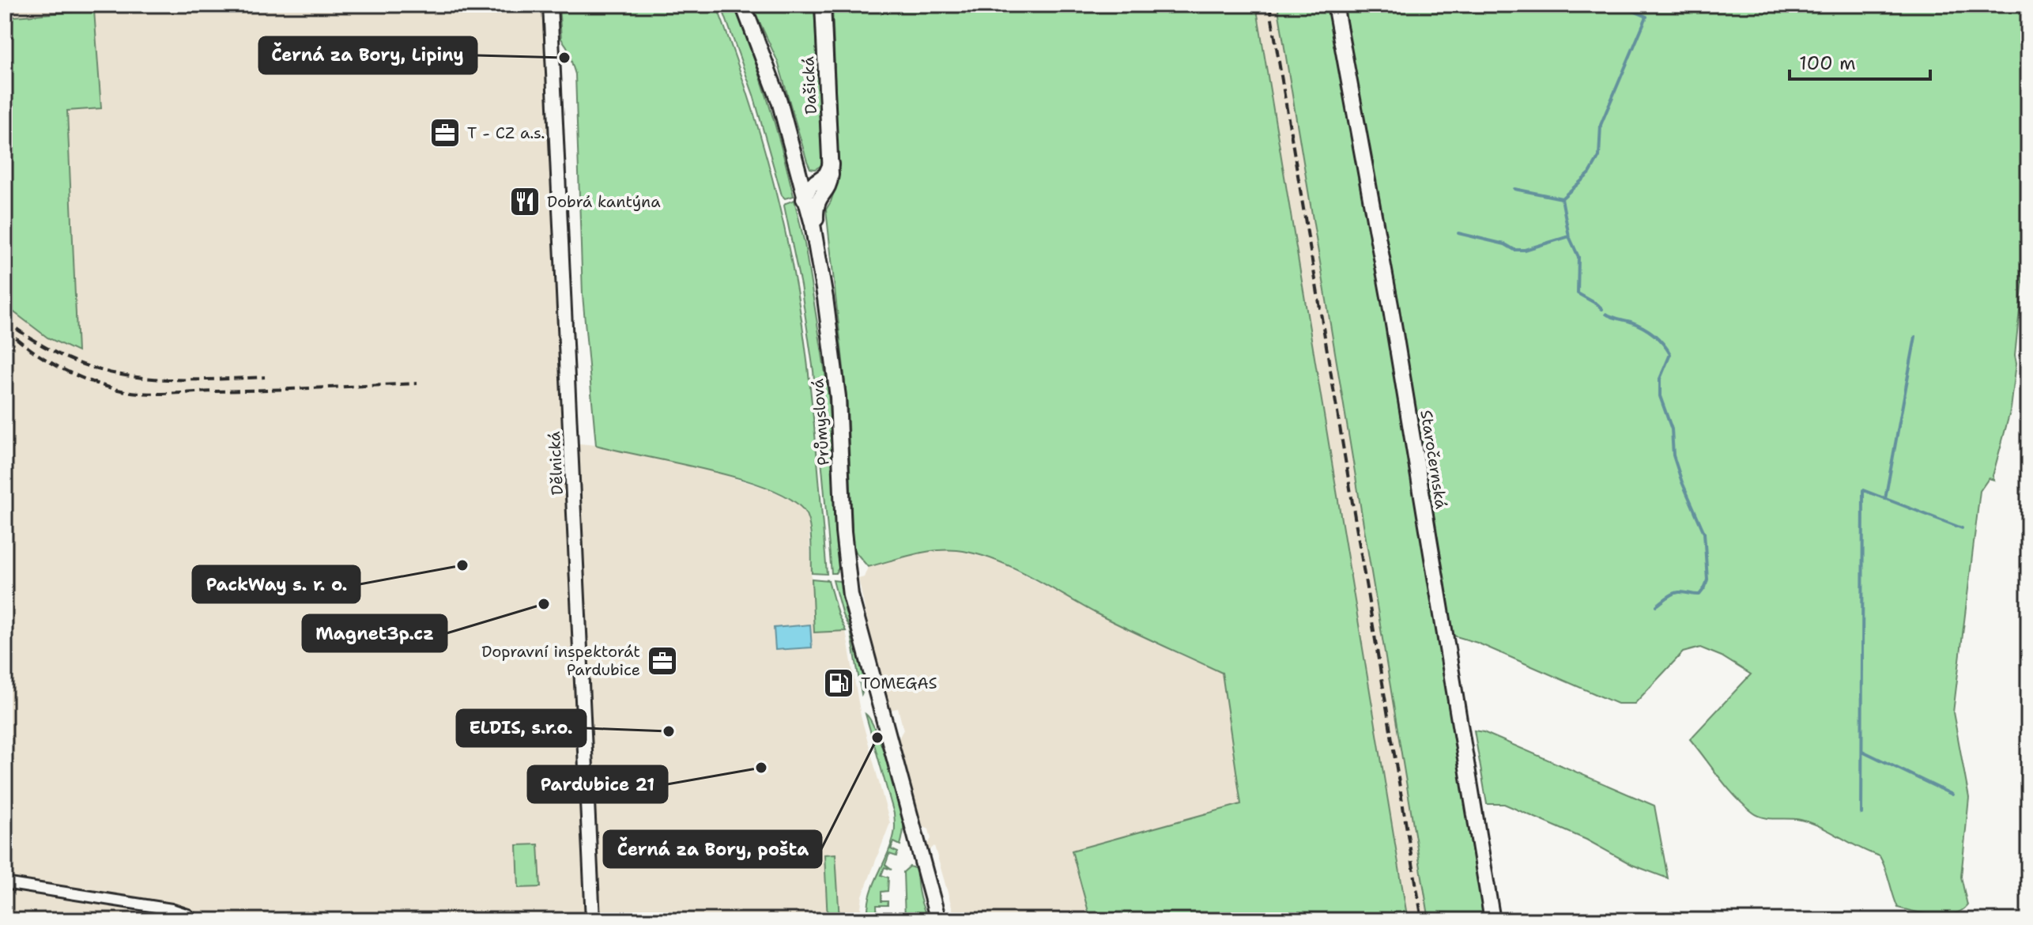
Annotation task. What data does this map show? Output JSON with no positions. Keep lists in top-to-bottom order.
{
  "streets": {
    "main road": ["Dašická", "Průmyslová", "Staročernská"],
    "street": ["Dělnická"]
  },
  "crossings": [
    ["Dašická", "Průmyslová"]
  ],
  "places": {
    "other": [
      "Černá za Bory, Lipiny",
      "PackWay s. r. o.",
      "Magnet3p.cz",
      "ELDIS, s.r.o.",
      "Černá za Bory, pošta",
      "Pardubice 21"
    ],
    "office": ["T - CZ a.s.", "Dopravní inspektorát Pardubice"],
    "restaurant": ["Dobrá kantýna"],
    "fuel station": ["TOMEGAS"]
  },
  "scale_bar": "100 m"
}
